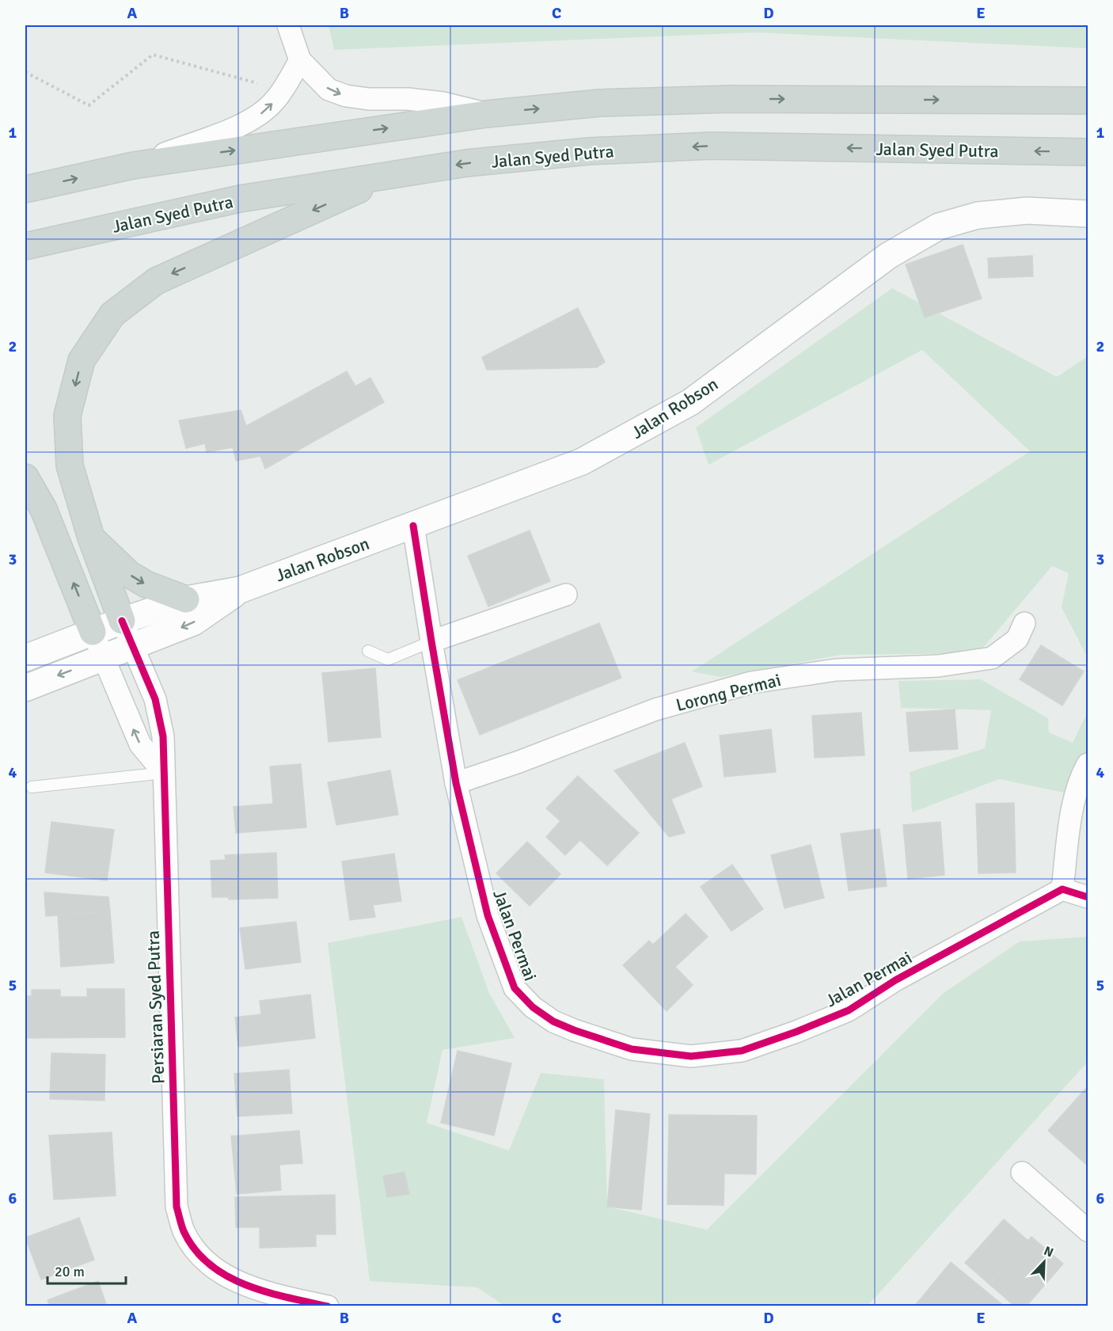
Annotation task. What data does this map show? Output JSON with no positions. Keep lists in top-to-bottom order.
{
  "streets": {
    "main road": ["Jalan Syed Putra", "Jalan Robson"],
    "street": ["Lorong Permai", "Jalan Permai", "Persiaran Syed Putra"]
  },
  "crossings": [
    ["Jalan Robson", "Jalan Permai"],
    ["Jalan Robson", "Persiaran Syed Putra"],
    ["Lorong Permai", "Jalan Permai"]
  ],
  "scale_bar": "20 m",
  "north": "top right",
  "grid": {
    "columns": [
      "A",
      "B",
      "C",
      "D",
      "E"
    ],
    "rows": [
      "1",
      "2",
      "3",
      "4",
      "5",
      "6"
    ]
  }
}
